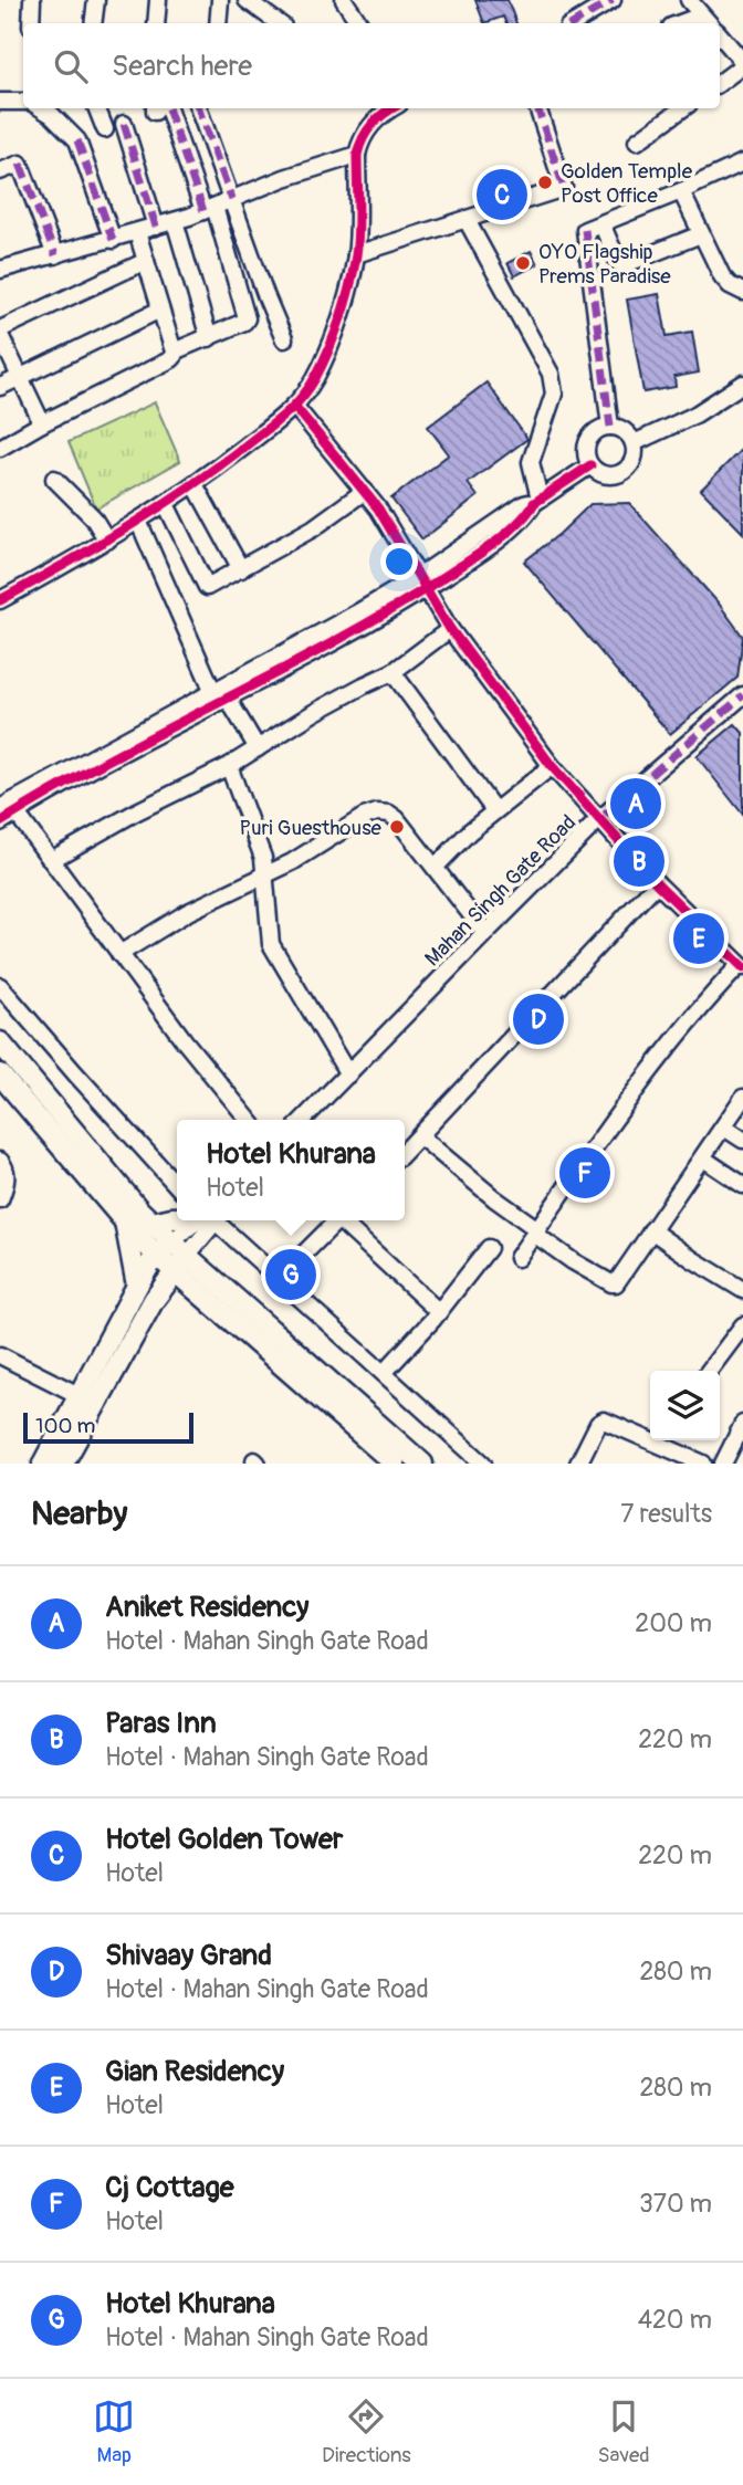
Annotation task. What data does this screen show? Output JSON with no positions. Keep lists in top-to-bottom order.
{
  "streets": {
    "street": ["Mahan Singh Gate Road"]
  },
  "places": ["Golden Temple Post Office", "OYO Flagship Prems Paradise", "Puri Guesthouse"],
  "scale_bar": "100 m",
  "page": {
    "search": "Search here",
    "pins": [
      "C",
      "A",
      "B",
      "E",
      "D",
      "F",
      "G"
    ],
    "popup": ["Hotel Khurana", "Hotel"],
    "scale": "100 m",
    "heading": ["Nearby", "7 results"],
    "list": [
      {
        "mark": "A",
        "name": "Aniket Residency",
        "note": "Hotel · Mahan Singh Gate Road",
        "value": "200 m"
      },
      {
        "mark": "B",
        "name": "Paras Inn",
        "note": "Hotel · Mahan Singh Gate Road",
        "value": "220 m"
      },
      {
        "mark": "C",
        "name": "Hotel Golden Tower",
        "note": "Hotel",
        "value": "220 m"
      },
      {
        "mark": "D",
        "name": "Shivaay Grand",
        "note": "Hotel · Mahan Singh Gate Road",
        "value": "280 m"
      },
      {
        "mark": "E",
        "name": "Gian Residency",
        "note": "Hotel",
        "value": "280 m"
      },
      {
        "mark": "F",
        "name": "Cj Cottage",
        "note": "Hotel",
        "value": "370 m"
      },
      {
        "mark": "G",
        "name": "Hotel Khurana",
        "note": "Hotel · Mahan Singh Gate Road",
        "value": "420 m"
      }
    ],
    "nav": ["Map", "Directions", "Saved"]
  }
}
